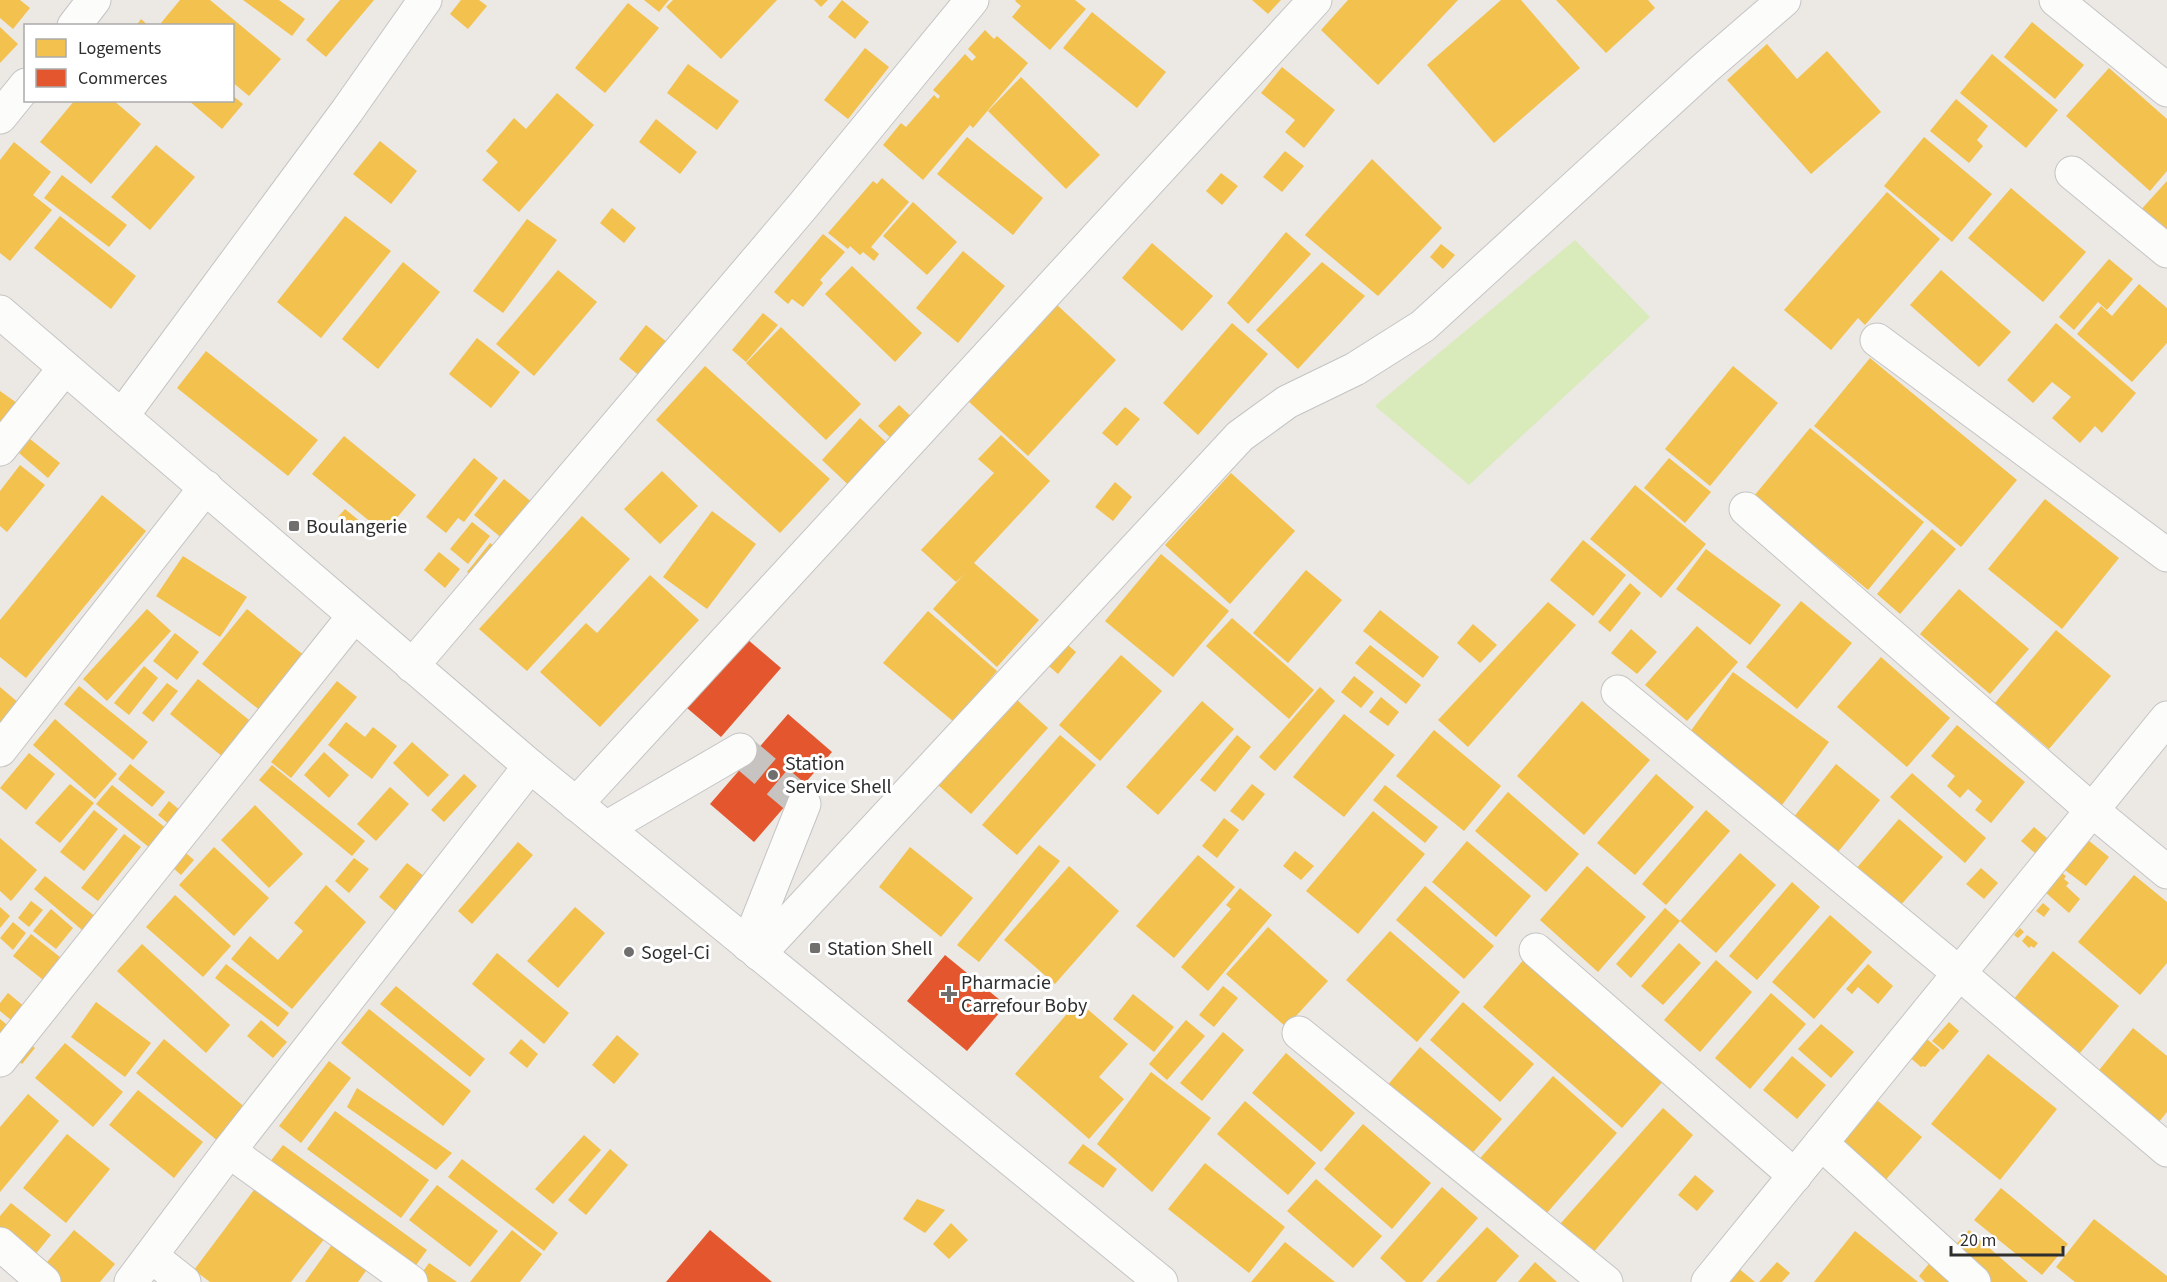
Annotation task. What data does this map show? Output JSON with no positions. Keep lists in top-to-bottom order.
{
  "places": {
    "transit": ["Boulangerie", "Station Shell"],
    "other": ["Station Service Shell", "Sogel-Ci"],
    "health": ["Pharmacie Carrefour Boby"]
  },
  "legend": ["Logements", "Commerces"],
  "scale_bar": "20 m"
}
